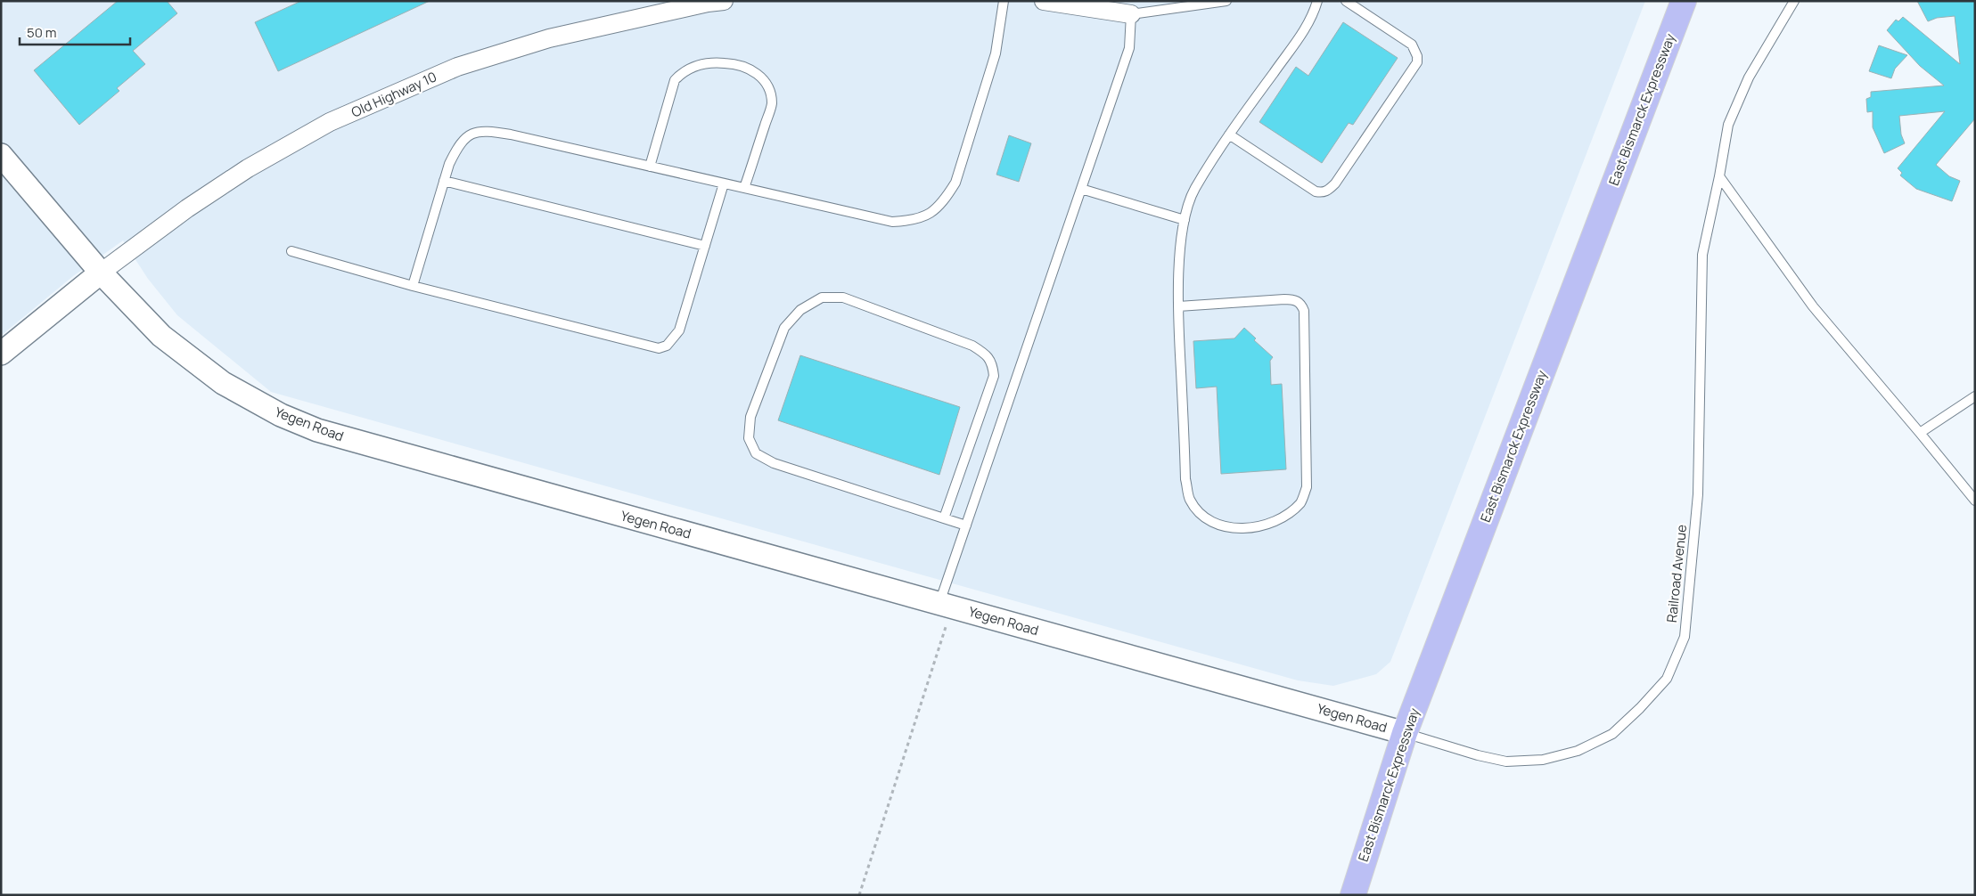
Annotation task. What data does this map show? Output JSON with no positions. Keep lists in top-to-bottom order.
{
  "streets": {
    "main road": ["East Bismarck Expressway"],
    "street": ["Old Highway 10", "Yegen Road"],
    "lane": ["Railroad Avenue"]
  },
  "crossings": [
    ["Old Highway 10", "Yegen Road"],
    ["East Bismarck Expressway", "Yegen Road"],
    ["East Bismarck Expressway", "Railroad Avenue"],
    ["Yegen Road", "Railroad Avenue"]
  ],
  "scale_bar": "50 m"
}
